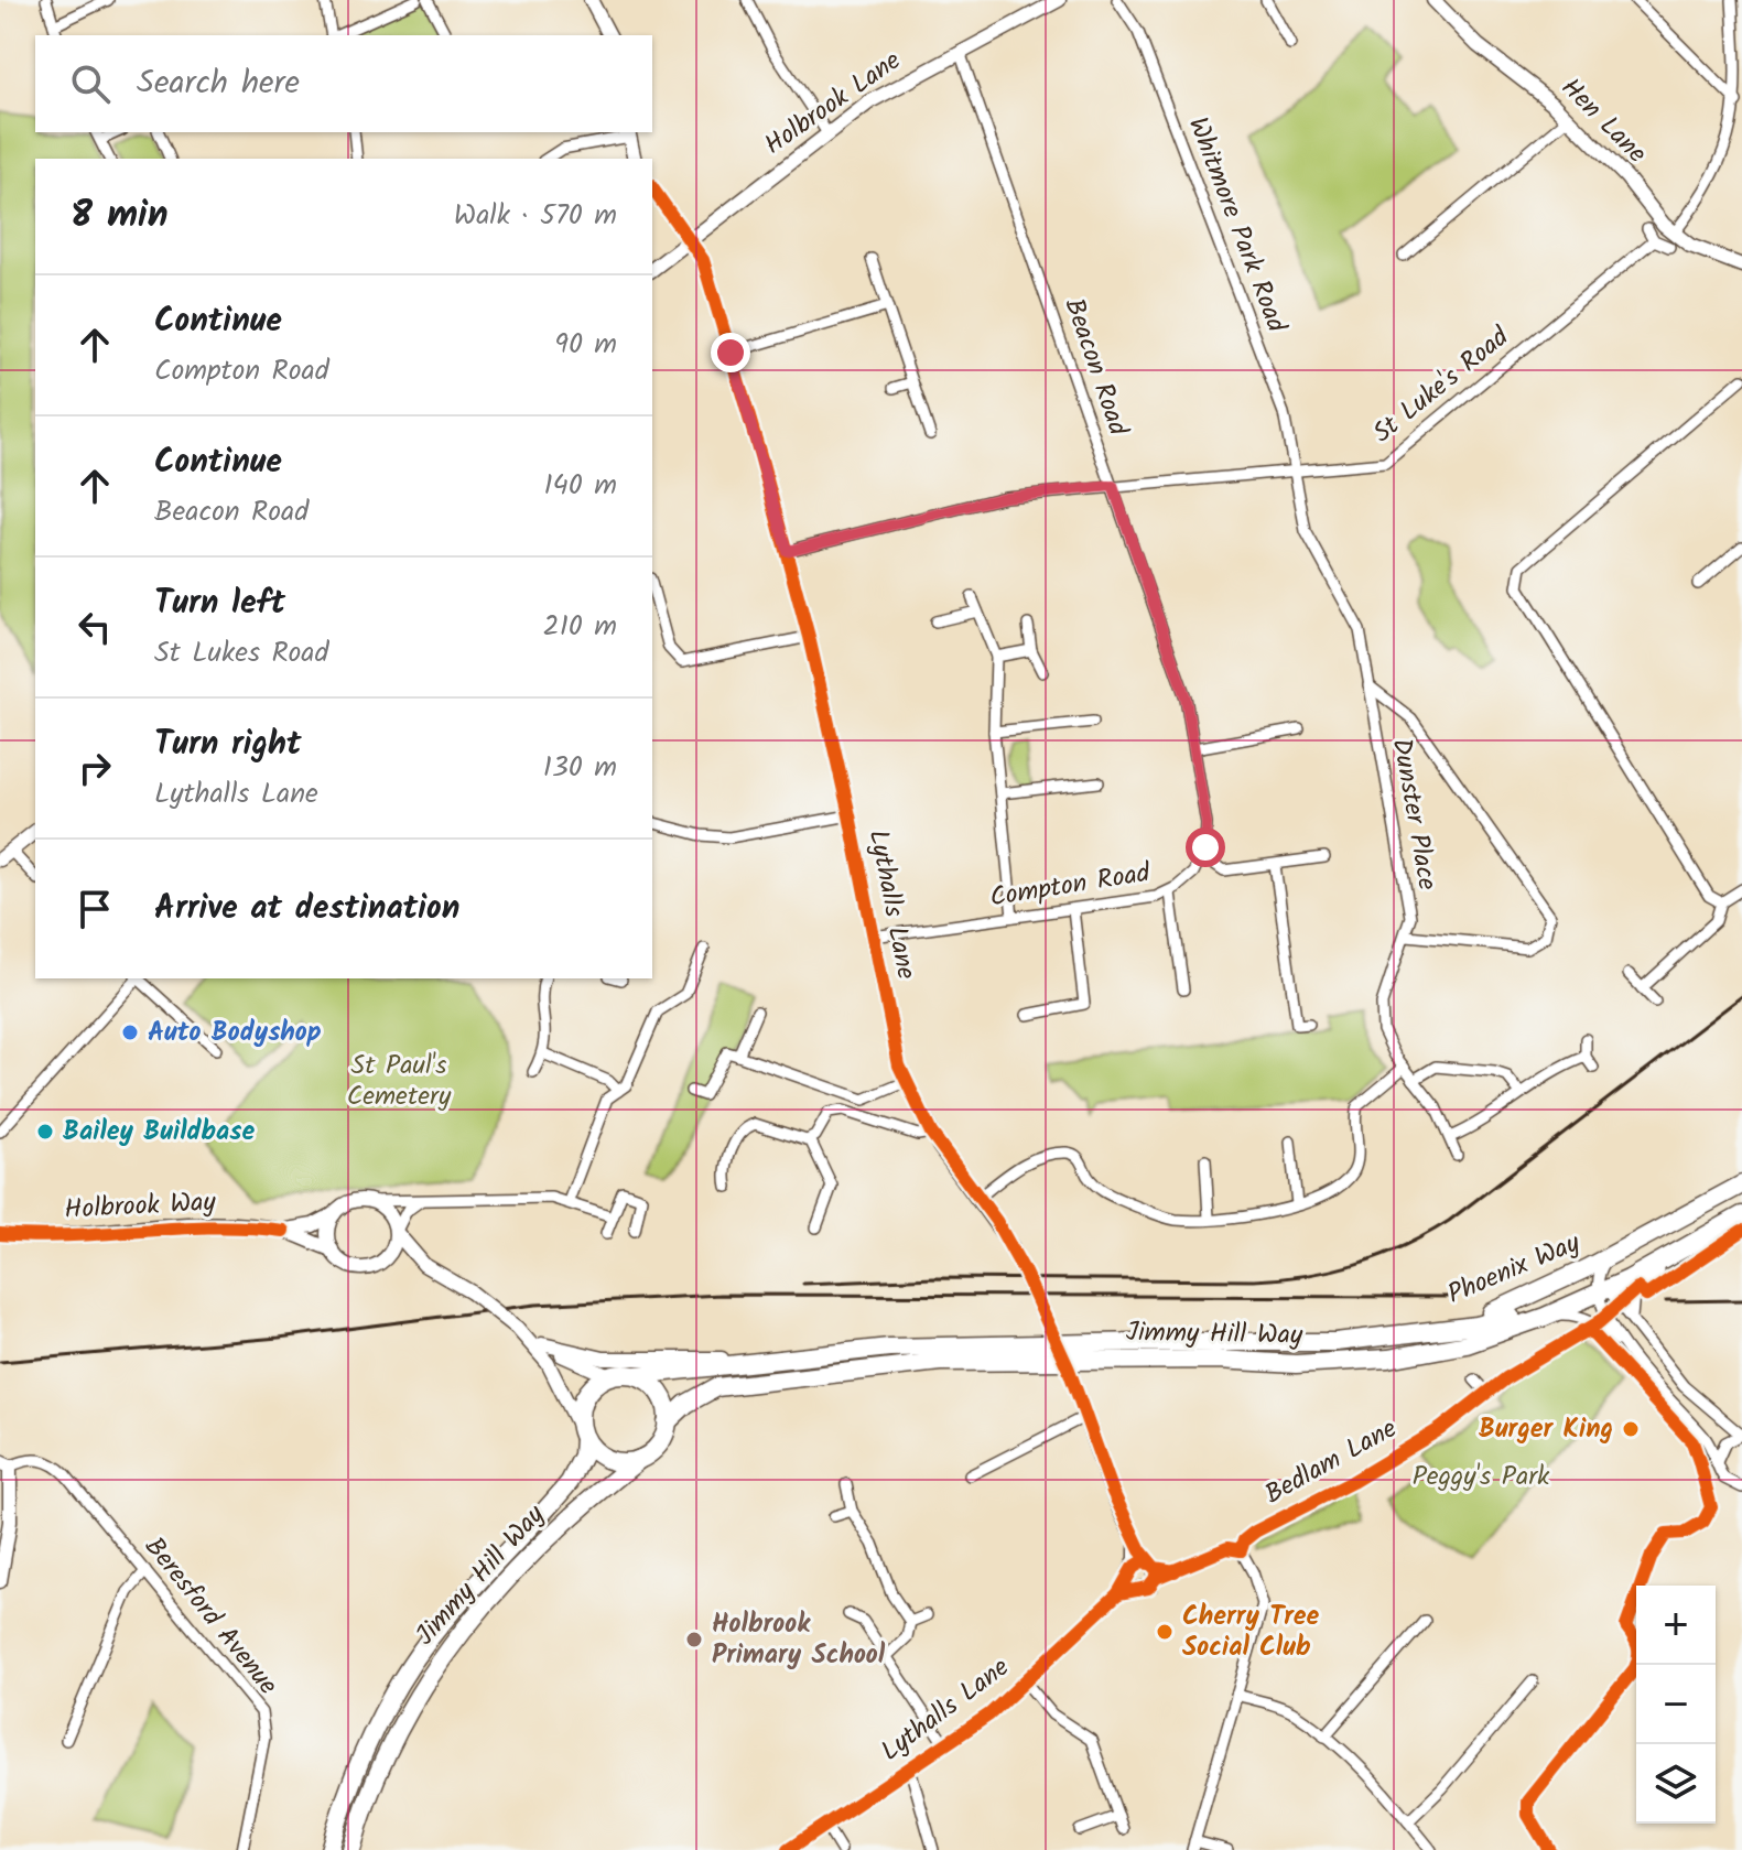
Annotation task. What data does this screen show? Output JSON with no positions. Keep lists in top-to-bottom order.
{
  "streets": {
    "highway": ["Phoenix Way", "Jimmy Hill Way"],
    "street": [
      "Holbrook Lane",
      "Hen Lane",
      "Whitmore Park Road",
      "Beacon Road",
      "St Luke's Road",
      "Dunster Place",
      "Compton Road",
      "Lythalls Lane",
      "Holbrook Way",
      "Bedlam Lane",
      "Beresford Avenue"
    ]
  },
  "crossings": [
    ["Holbrook Lane", "Beacon Road"],
    ["Holbrook Lane", "Lythalls Lane"],
    ["Whitmore Park Road", "St Luke's Road"],
    ["Whitmore Park Road", "Dunster Place"],
    ["Beacon Road", "St Luke's Road"],
    ["St Luke's Road", "Dunster Place"],
    ["St Luke's Road", "Lythalls Lane"],
    ["Compton Road", "Lythalls Lane"],
    ["Lythalls Lane", "Bedlam Lane"],
    ["Holbrook Way", "Jimmy Hill Way"],
    ["Phoenix Way", "Jimmy Hill Way"]
  ],
  "parks": ["St Paul's Cemetery", "Peggy's Park"],
  "places": [
    "Auto Bodyshop",
    "Bailey Buildbase",
    "Burger King",
    "Cherry Tree Social Club",
    "Holbrook Primary School"
  ],
  "page": {
    "search": "Search here",
    "heading": ["8 min", "Walk · 570 m"],
    "list": [
      ["Continue", "Compton Road", "90 m"],
      ["Continue", "Beacon Road", "140 m"],
      ["Turn left", "St Lukes Road", "210 m"],
      ["Turn right", "Lythalls Lane", "130 m"],
      "Arrive at destination"
    ],
    "map_buttons": ["+", "−"]
  }
}
